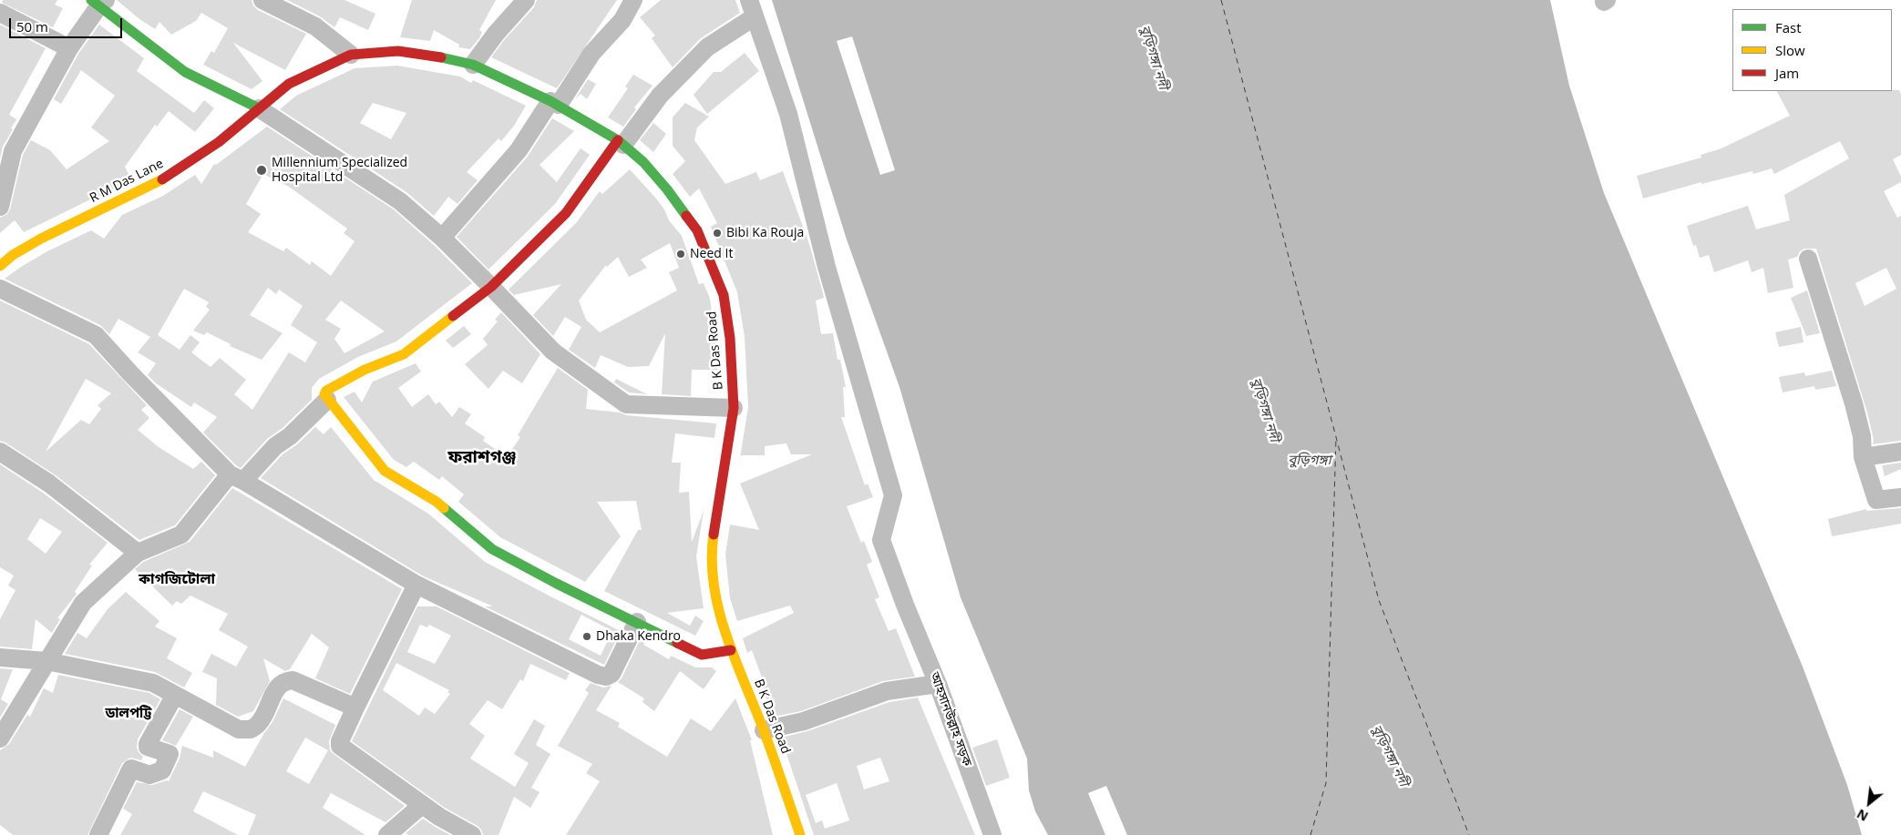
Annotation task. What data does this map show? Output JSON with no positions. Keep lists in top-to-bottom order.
{
  "streets": {
    "street": ["R M Das Lane", "B K Das Road", "আহসানউল্লাহ সড়ক"]
  },
  "crossings": [
    ["R M Das Lane", "B K Das Road"]
  ],
  "districts": ["ফরাশগঞ্জ", "কাগজিটোলা", "ডালপট্টি"],
  "water": ["বুড়িগঙ্গা নদী", "বুড়িগঙ্গা"],
  "places": [
    "Millennium Specialized Hospital Ltd",
    "Bibi Ka Rouja",
    "Need It",
    "Dhaka Kendro"
  ],
  "legend": ["Fast", "Slow", "Jam"],
  "scale_bar": "50 m",
  "north": "bottom left"
}
